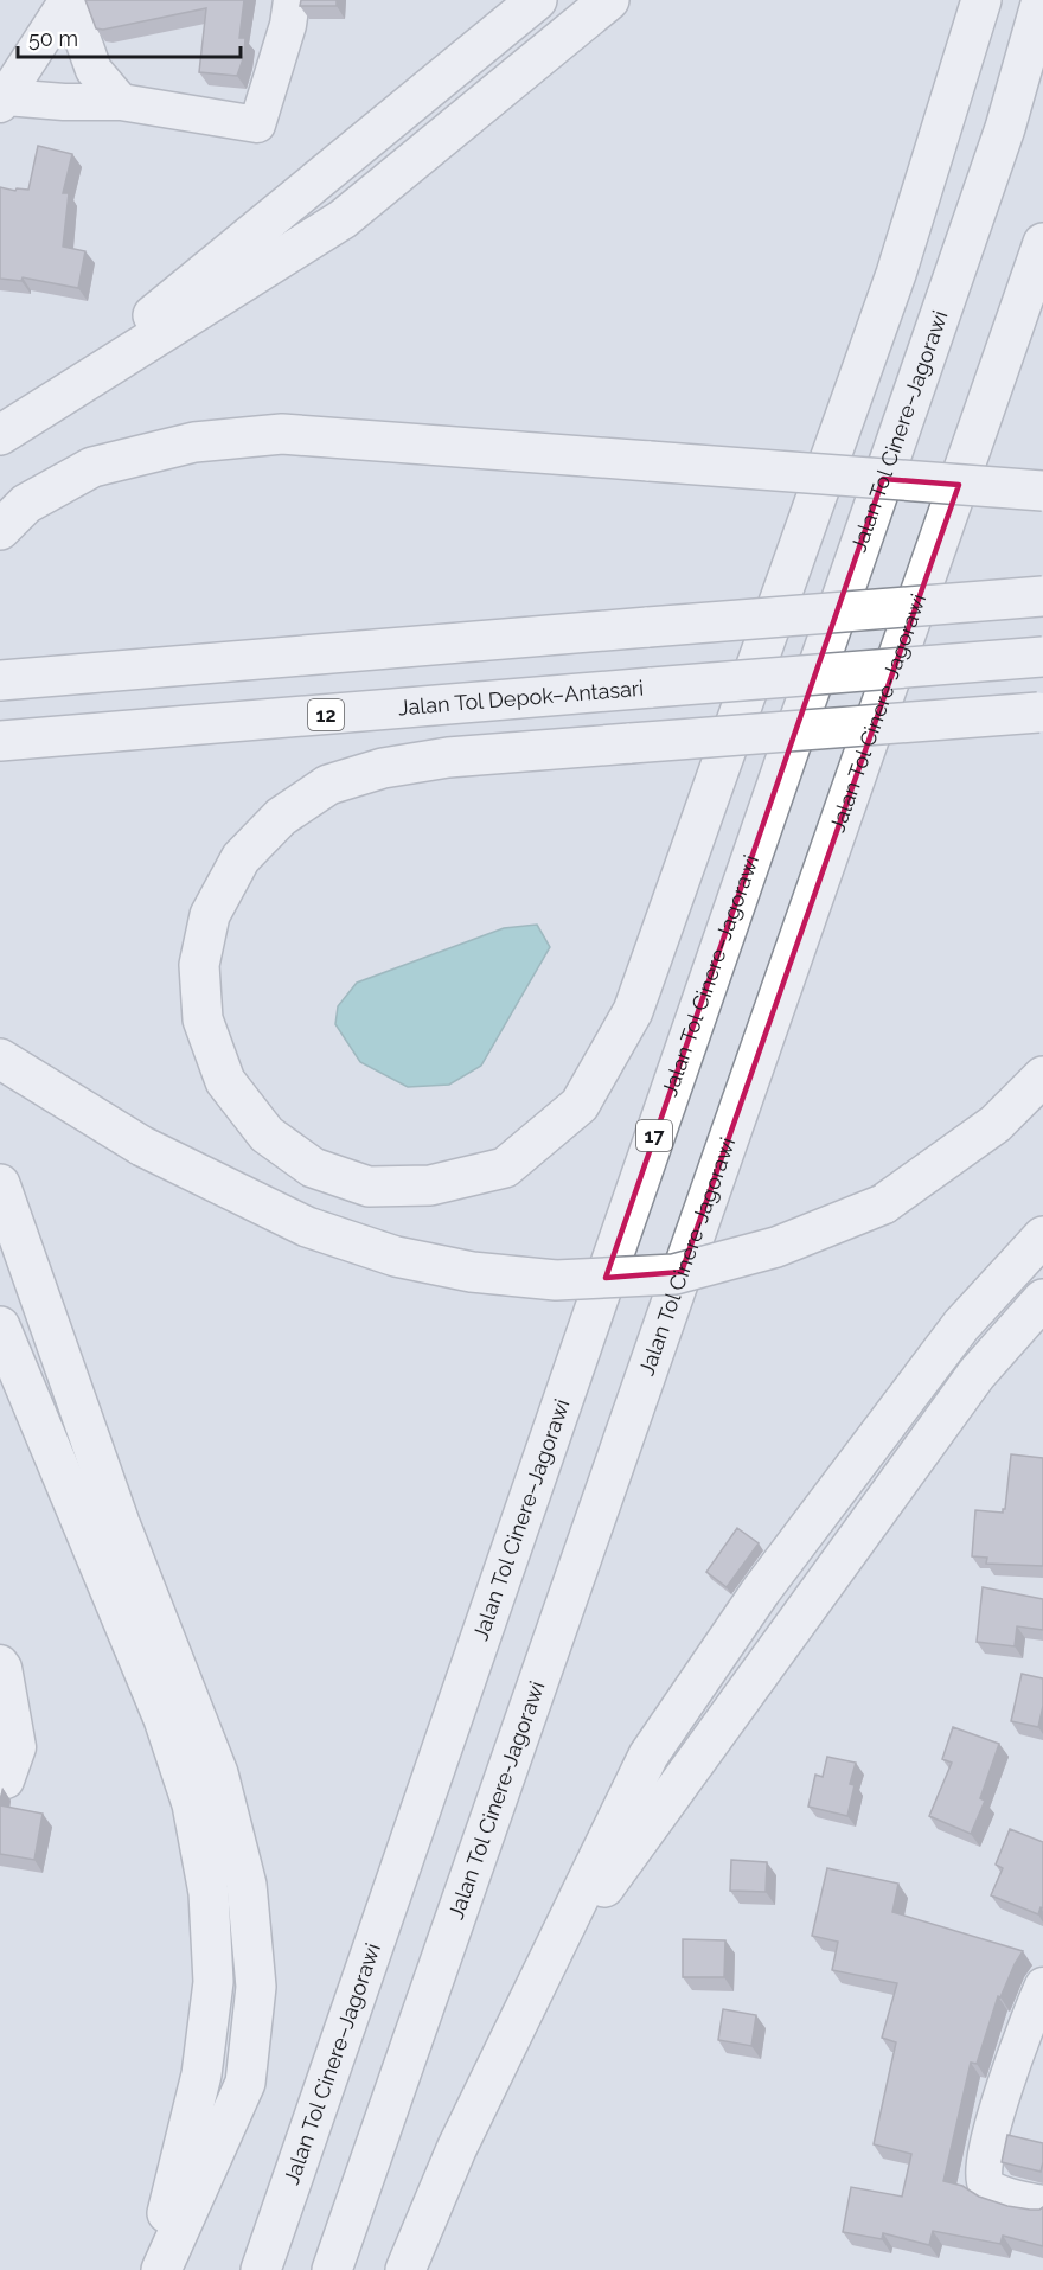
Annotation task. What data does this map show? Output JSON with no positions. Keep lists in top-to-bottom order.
{
  "streets": {
    "highway": [
      "Jalan Tol Cinere–Jagorawi",
      "Jalan Tol Depok–Antasari",
      "Jalan Tol Cinere-Jagorawi",
      "12",
      "17"
    ]
  },
  "scale_bar": "50 m"
}
